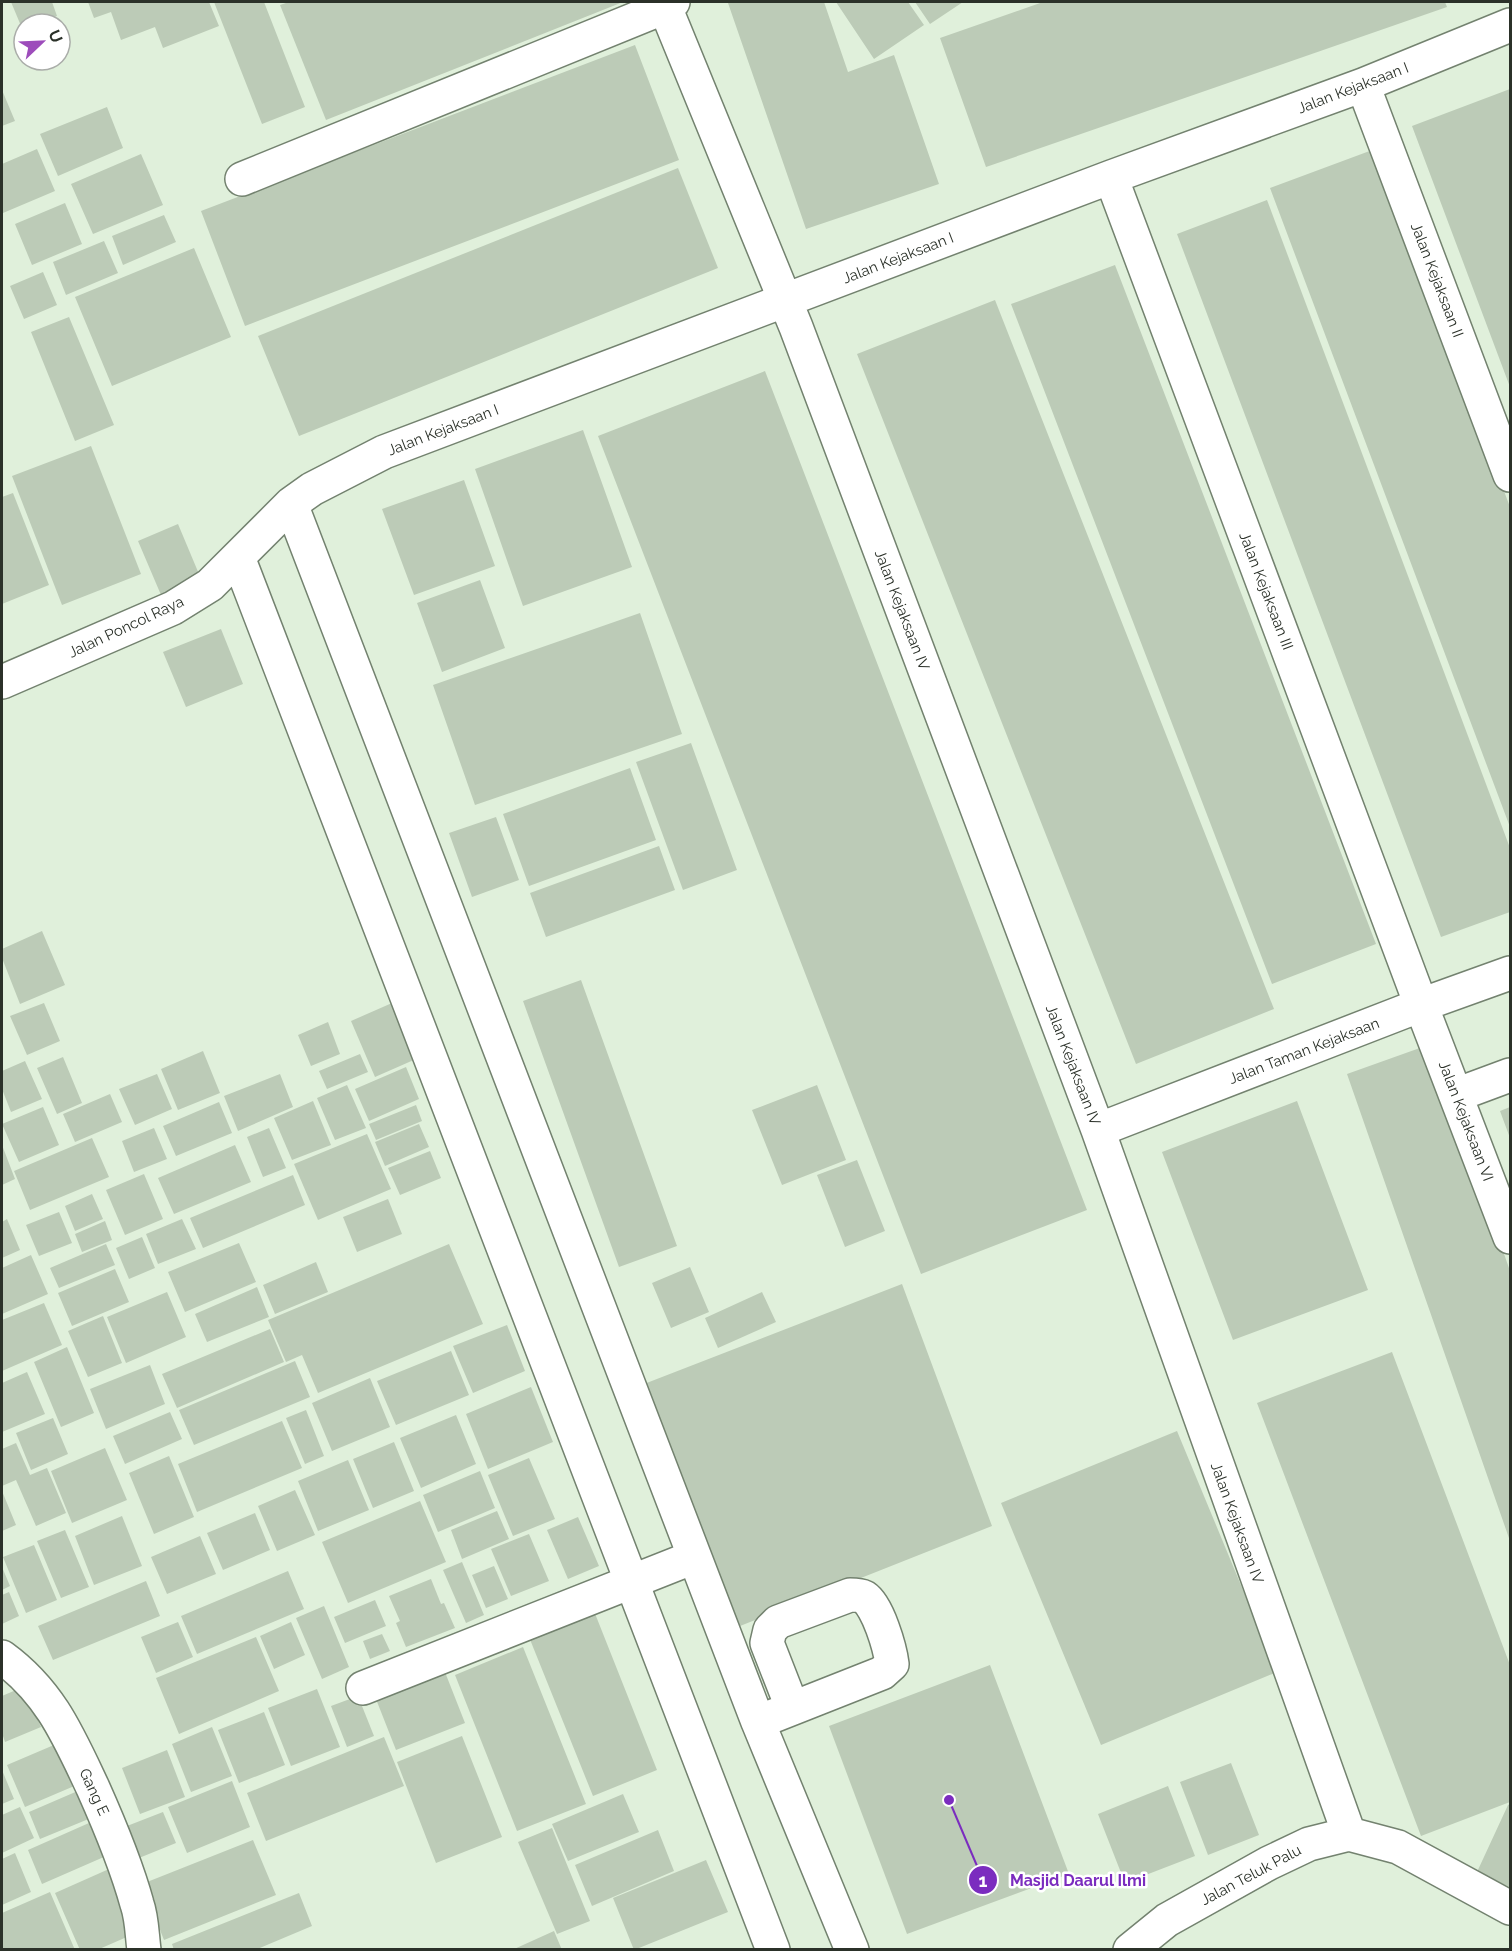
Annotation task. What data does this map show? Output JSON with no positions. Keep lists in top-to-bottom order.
{
  "streets": {
    "street": [
      "Jalan Kejaksaan I",
      "Jalan Kejaksaan II",
      "Jalan Kejaksaan III",
      "Jalan Kejaksaan IV",
      "Jalan Poncol Raya",
      "Jalan Taman Kejaksaan",
      "Jalan Kejaksaan VI",
      "Gang E",
      "Jalan Teluk Palu"
    ]
  },
  "crossings": [
    ["Jalan Kejaksaan I", "Jalan Kejaksaan II"],
    ["Jalan Kejaksaan I", "Jalan Kejaksaan III"],
    ["Jalan Kejaksaan I", "Jalan Kejaksaan IV"],
    ["Jalan Kejaksaan I", "Jalan Poncol Raya"],
    ["Jalan Kejaksaan III", "Jalan Taman Kejaksaan"],
    ["Jalan Kejaksaan III", "Jalan Kejaksaan VI"],
    ["Jalan Kejaksaan IV", "Jalan Taman Kejaksaan"],
    ["Jalan Kejaksaan IV", "Jalan Teluk Palu"],
    ["Jalan Taman Kejaksaan", "Jalan Kejaksaan VI"]
  ],
  "places": ["Masjid Daarul Ilmi"],
  "north": "top right"
}
